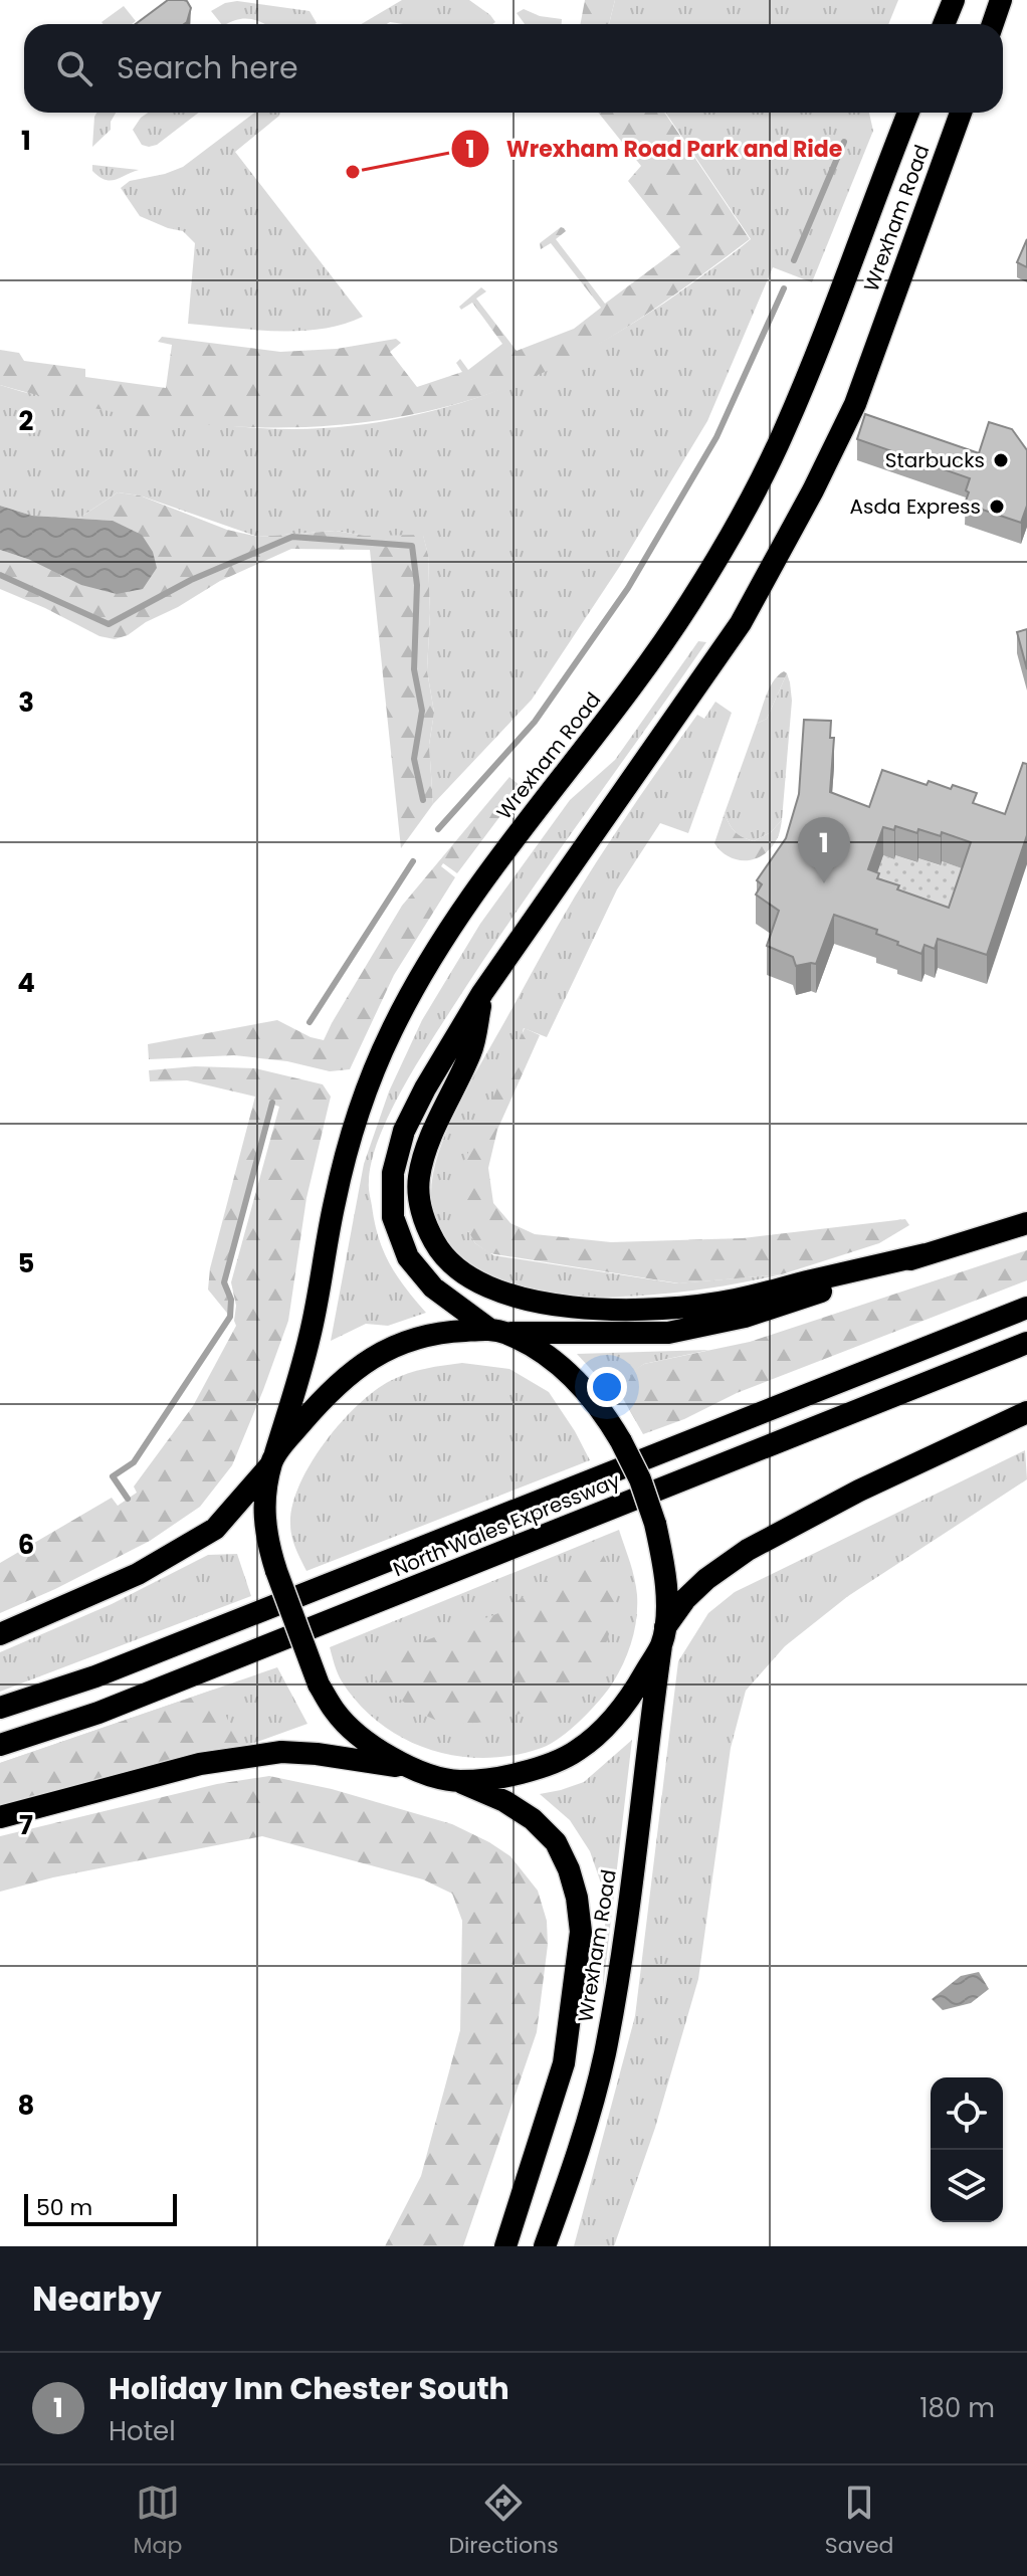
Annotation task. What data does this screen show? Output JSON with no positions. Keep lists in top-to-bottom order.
{
  "streets": {
    "highway": ["Wrexham Road", "North Wales Expressway"]
  },
  "places": ["Wrexham Road Park and Ride", "Starbucks", "Asda Express"],
  "scale_bar": "50 m",
  "page": {
    "search": "Search here",
    "pins": "1",
    "scale": "50 m",
    "heading": "Nearby",
    "list": [
      {
        "mark": "1",
        "name": "Holiday Inn Chester South",
        "note": "Hotel",
        "value": "180 m"
      }
    ],
    "nav": ["Map", "Directions", "Saved"]
  },
  "grid": {
    "rows": [
      "1",
      "2",
      "3",
      "4",
      "5",
      "6",
      "7",
      "8"
    ]
  }
}
